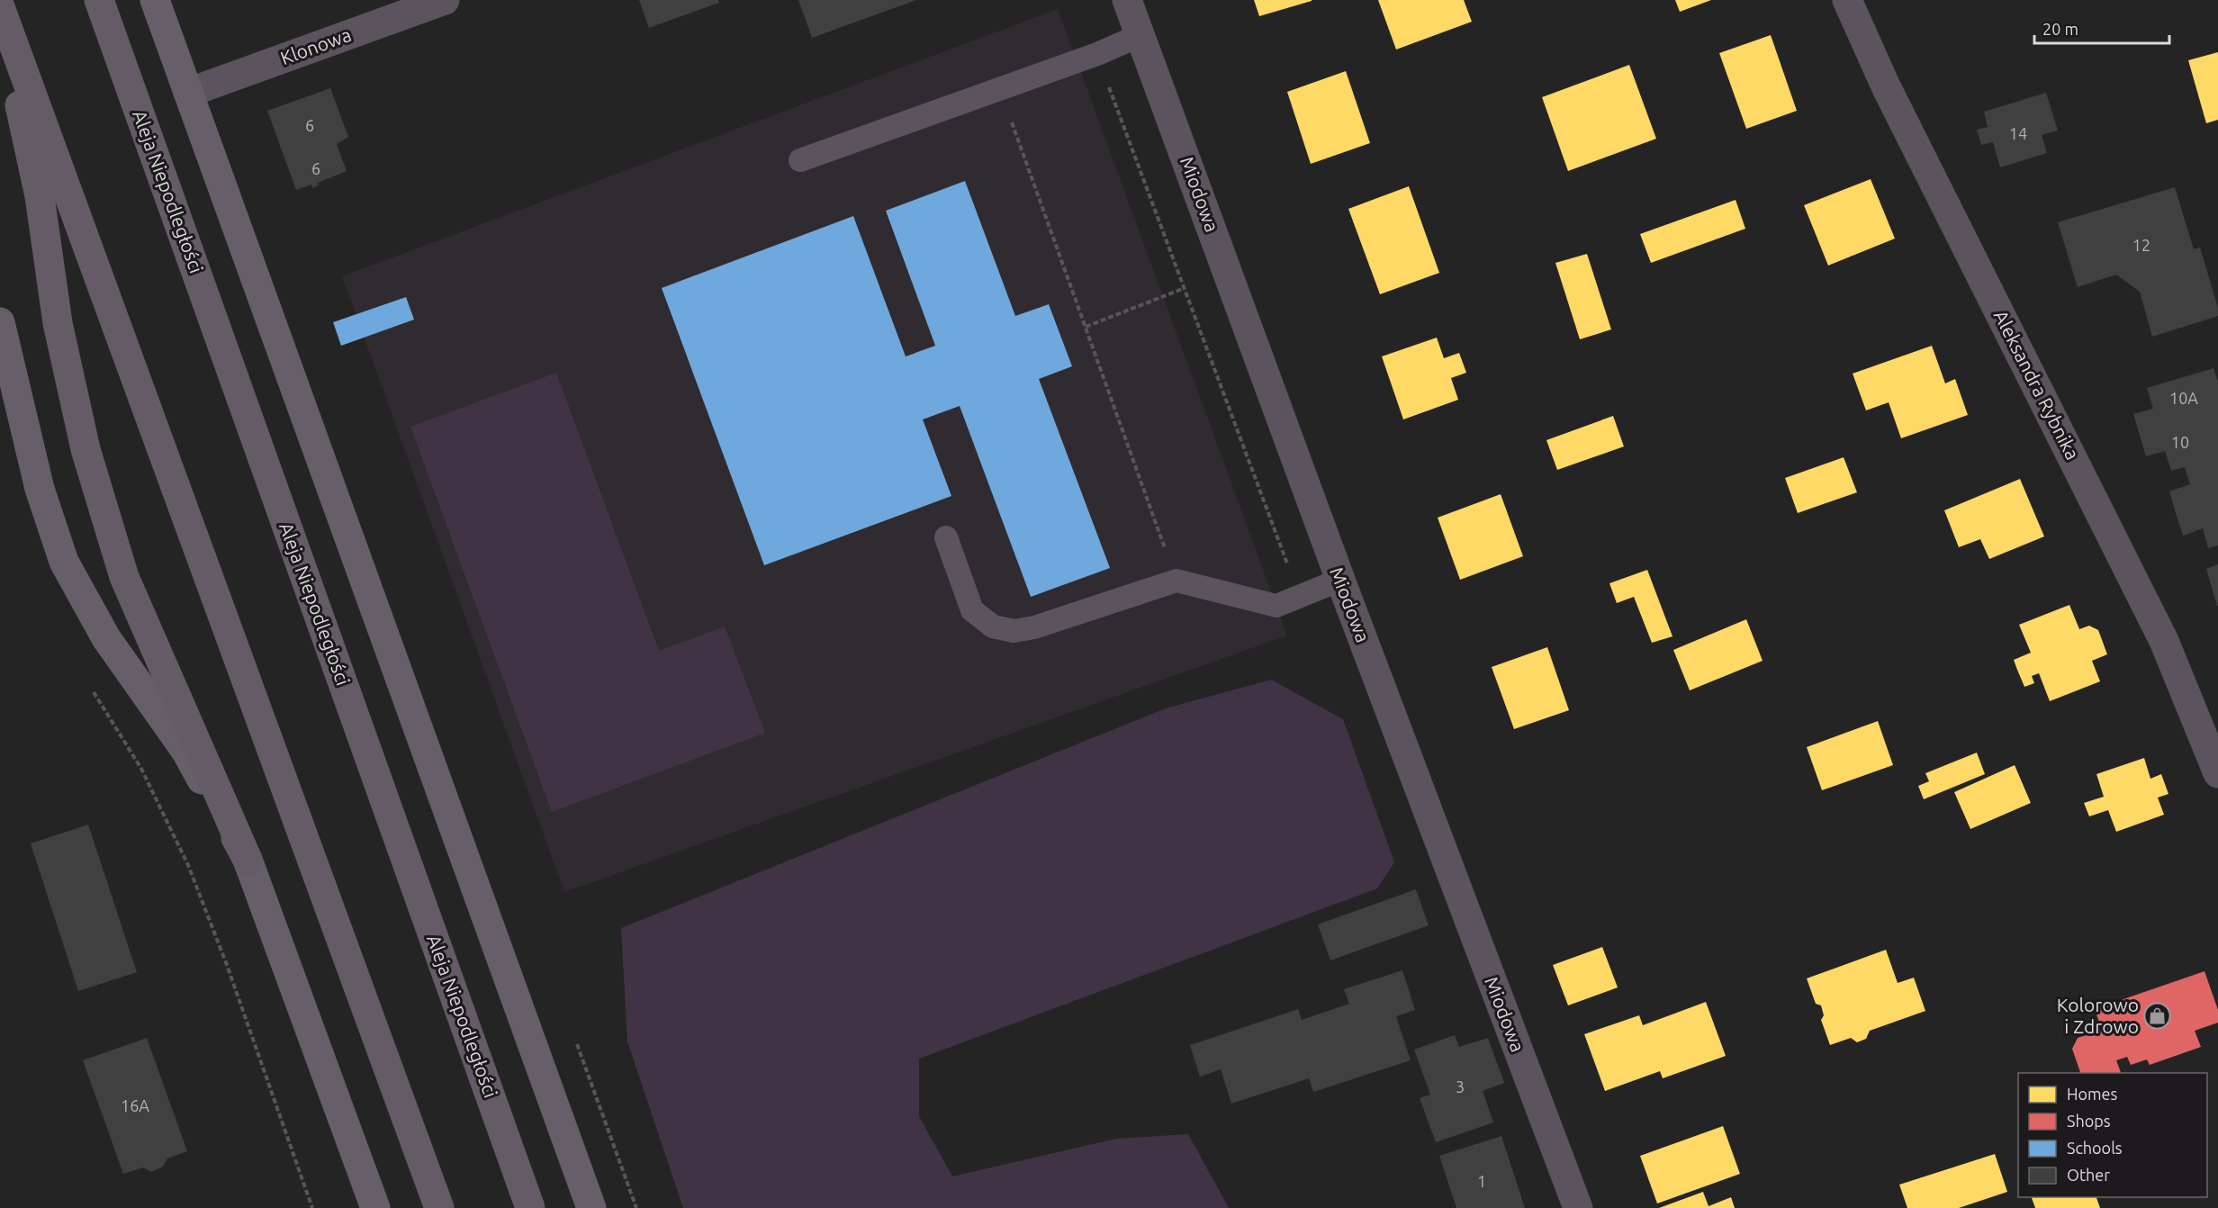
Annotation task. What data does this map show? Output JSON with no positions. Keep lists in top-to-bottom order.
{
  "streets": {
    "main road": ["Aleja Niepodległości"],
    "street": ["Klonowa", "Miodowa", "Aleksandra Rybnika"]
  },
  "places": {
    "shop": ["Kolorowo i Zdrowo"]
  },
  "house_numbers": [
    "6",
    "14",
    "6",
    "12",
    "10A",
    "10",
    "3",
    "16A",
    "1"
  ],
  "legend": [
    "Homes",
    "Shops",
    "Schools",
    "Other"
  ],
  "scale_bar": "20 m"
}
